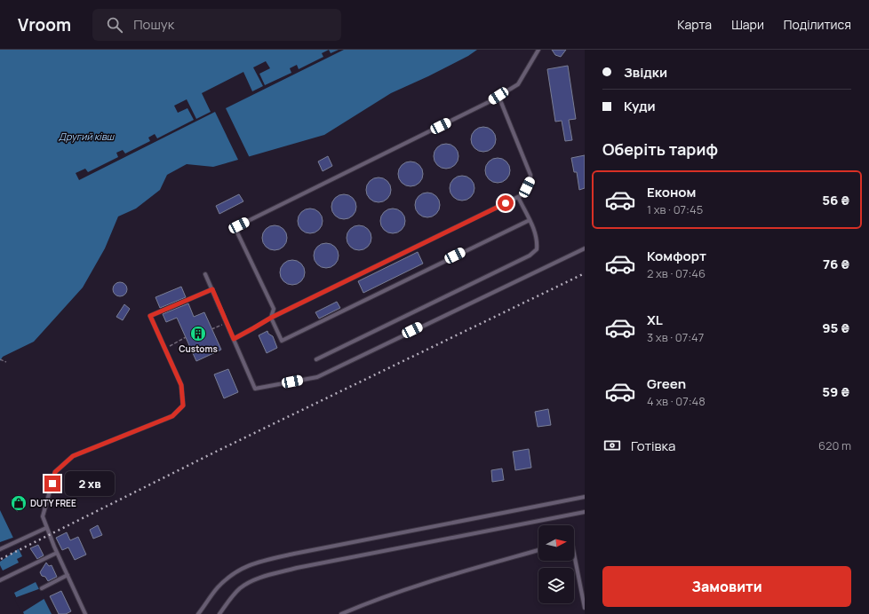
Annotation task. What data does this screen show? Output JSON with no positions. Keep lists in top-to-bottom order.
{
  "water": ["Другий ківш"],
  "places": {
    "building": ["Customs"],
    "shop": ["DUTY FREE"]
  },
  "north": "right",
  "page": {
    "header": "Vroom",
    "search": "Пошук",
    "nav": ["Карта", "Шари", "Поділитися"],
    "banner": ["Звідки", "Куди"],
    "heading": "Оберіть тариф",
    "list": [
      {
        "name": "Економ",
        "note": "1 хв · 07:45",
        "value": "56 ₴"
      },
      {
        "name": "Комфорт",
        "note": "2 хв · 07:46",
        "value": "76 ₴"
      },
      {
        "name": "XL",
        "note": "3 хв · 07:47",
        "value": "95 ₴"
      },
      {
        "name": "Green",
        "note": "4 хв · 07:48",
        "value": "59 ₴"
      }
    ],
    "pay": ["Готівка", "620 m"],
    "bubble": "2 хв",
    "buttons": "Замовити"
  }
}
